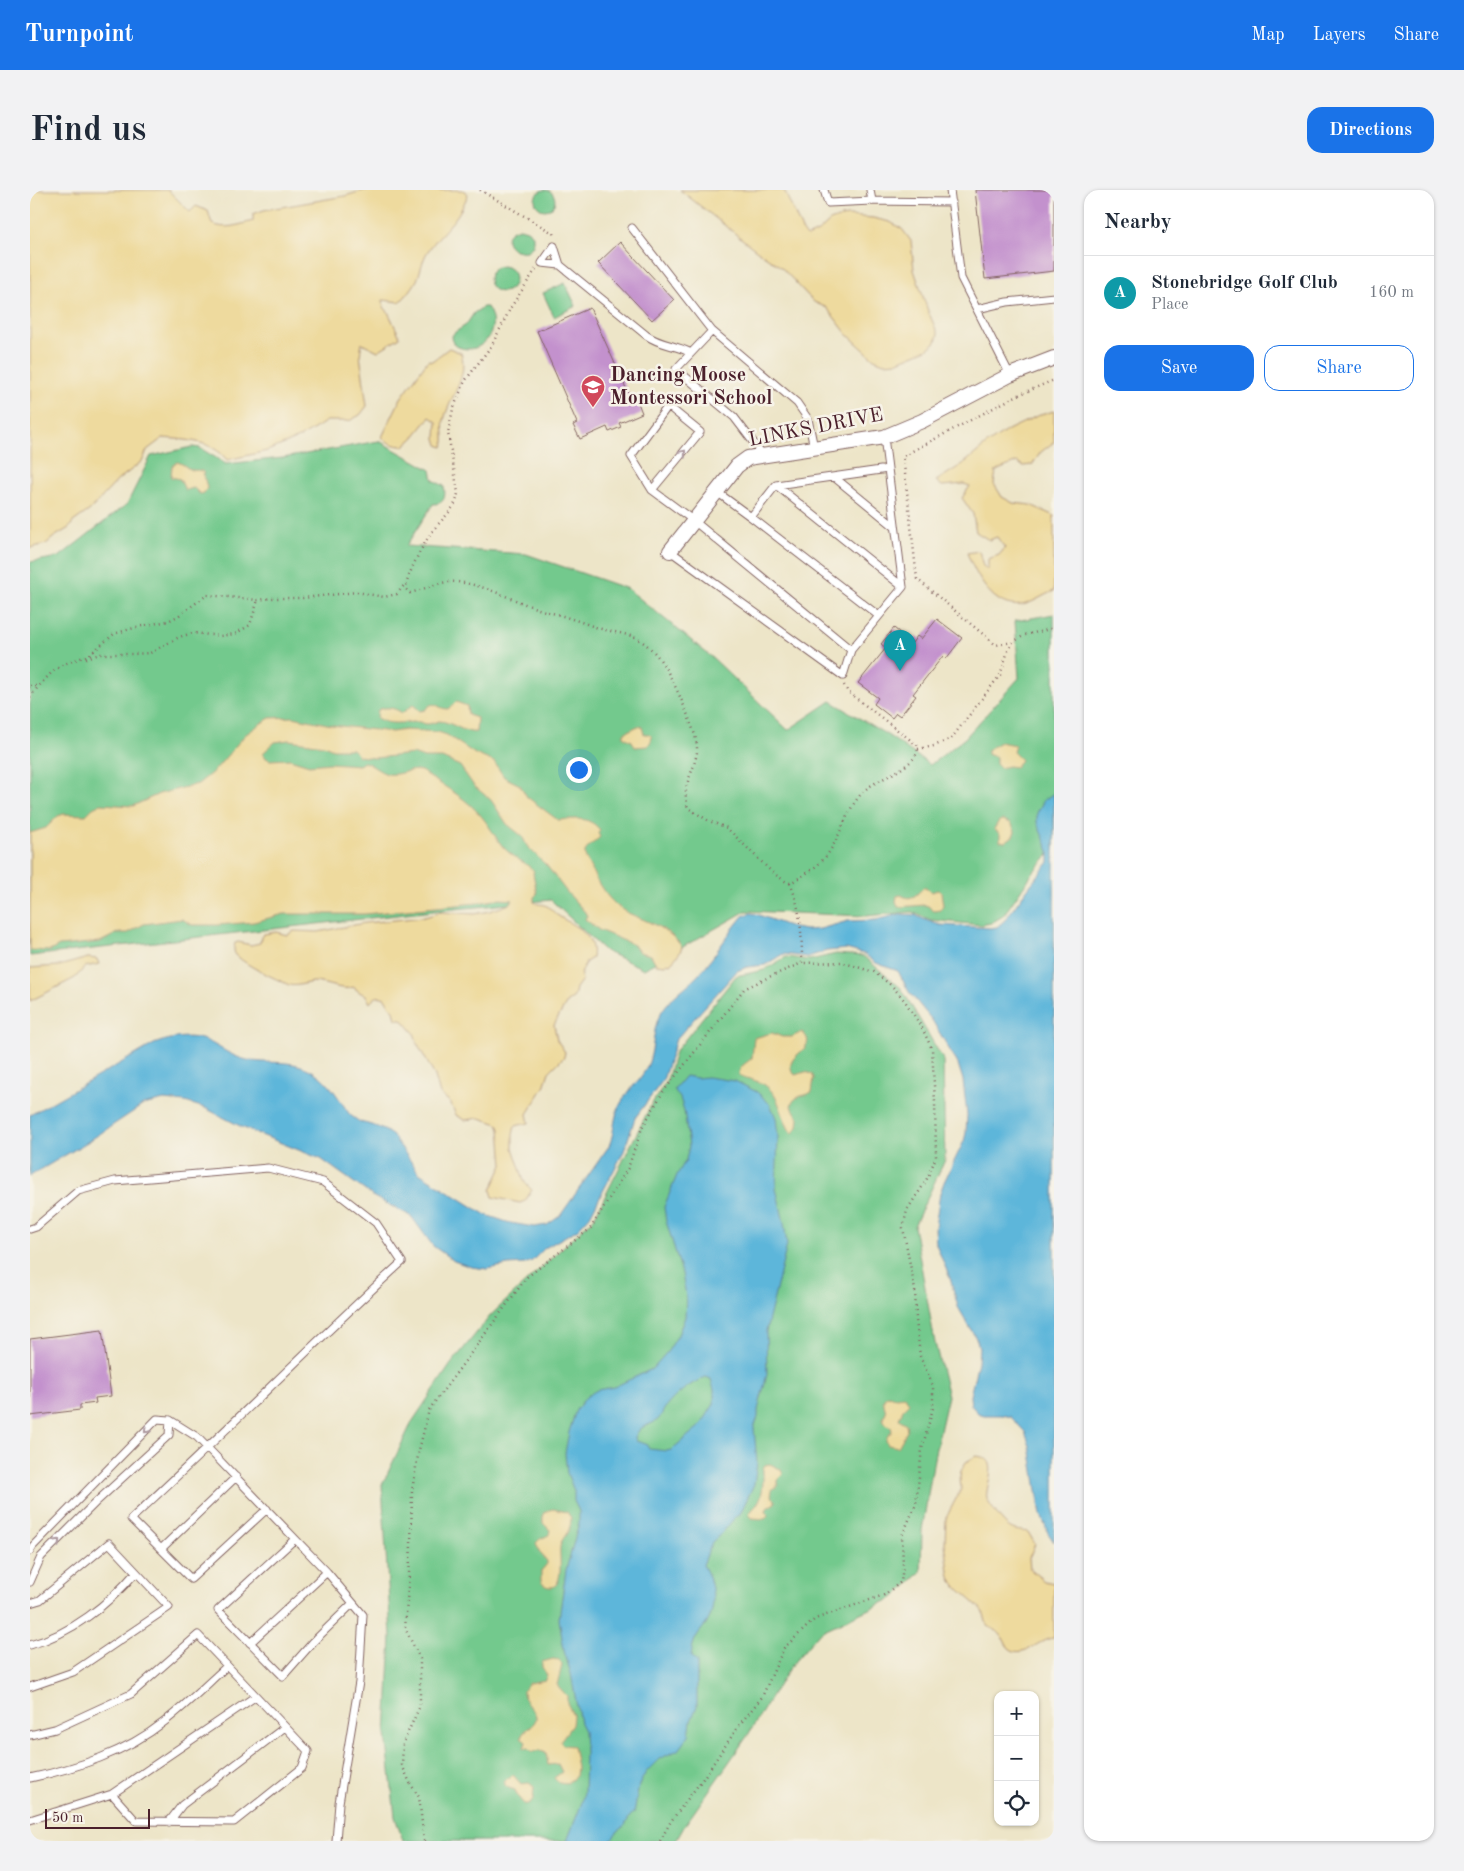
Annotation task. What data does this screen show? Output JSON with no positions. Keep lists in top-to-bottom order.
{
  "streets": {
    "street": ["LINKS DRIVE"]
  },
  "places": {
    "school or university": ["Dancing Moose Montessori School"]
  },
  "scale_bar": "50 m",
  "page": {
    "header": "Turnpoint",
    "nav": ["Map", "Layers", "Share"],
    "buttons": [
      "Directions",
      ["Save", "Share"]
    ],
    "title": "Find us",
    "heading": "Nearby",
    "list": [
      {
        "mark": "A",
        "name": "Stonebridge Golf Club",
        "note": "Place",
        "value": "160 m"
      }
    ],
    "pins": "A",
    "map_buttons": ["+", "−"],
    "scale": "50 m"
  }
}
